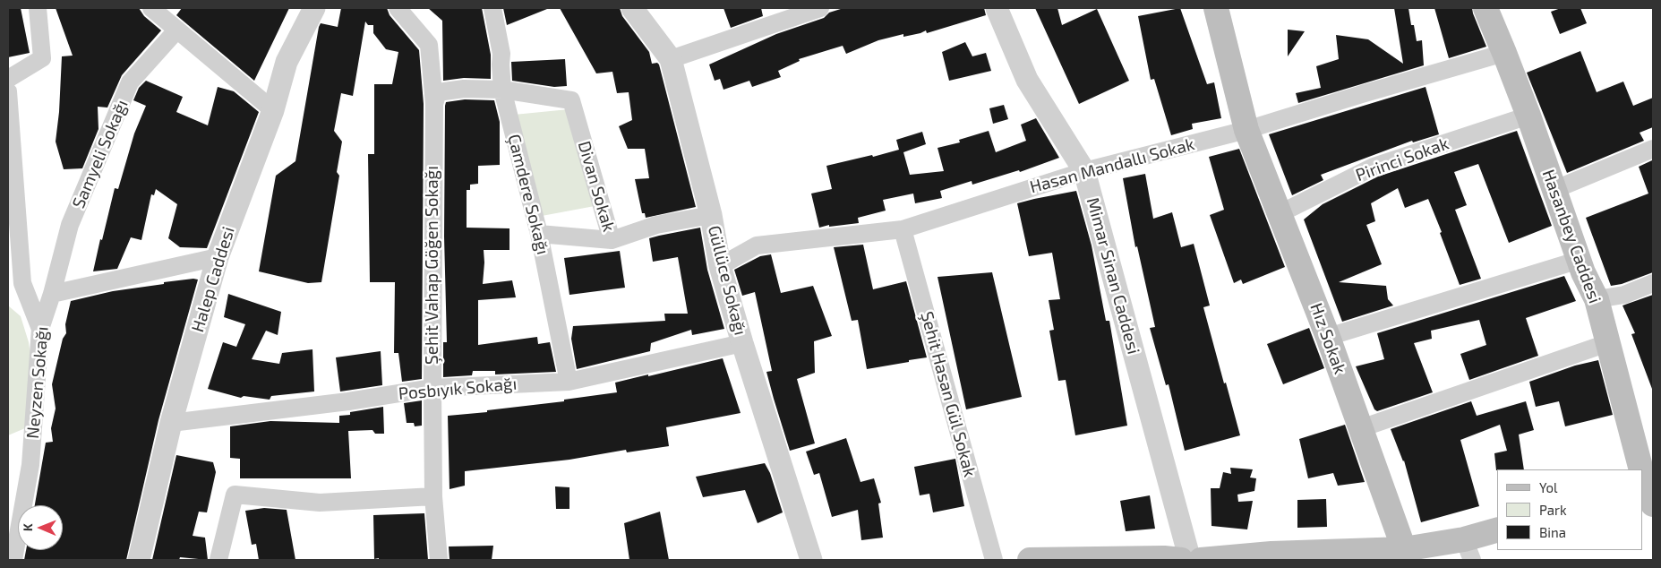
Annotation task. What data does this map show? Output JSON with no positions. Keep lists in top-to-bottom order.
{
  "streets": {
    "main road": ["Hasanbey Caddesi", "Hız Sokak"],
    "street": [
      "Samyeli Sokağı",
      "Pirinci Sokak",
      "Hasan Mandallı Sokak",
      "Divan Sokak",
      "Çamdere Sokağı",
      "Şehit Vahap Göğen Sokağı",
      "Mimar Sinan Caddesi",
      "Halep Caddesi",
      "Güllüce Sokağı",
      "Neyzen Sokağı",
      "Posbıyık Sokağı",
      "Şehit Hasan Gül Sokak"
    ]
  },
  "crossings": [
    ["Samyeli Sokağı", "Neyzen Sokağı"],
    ["Pirinci Sokak", "Hasanbey Caddesi"],
    ["Pirinci Sokak", "Hız Sokak"],
    ["Hasan Mandallı Sokak", "Hasanbey Caddesi"],
    ["Hasan Mandallı Sokak", "Mimar Sinan Caddesi"],
    ["Hasan Mandallı Sokak", "Güllüce Sokağı"],
    ["Hasan Mandallı Sokak", "Hız Sokak"],
    ["Hasan Mandallı Sokak", "Şehit Hasan Gül Sokak"],
    ["Divan Sokak", "Çamdere Sokağı"],
    ["Divan Sokak", "Güllüce Sokağı"],
    ["Çamdere Sokağı", "Posbıyık Sokağı"],
    ["Şehit Vahap Göğen Sokağı", "Posbıyık Sokağı"],
    ["Halep Caddesi", "Posbıyık Sokağı"],
    ["Güllüce Sokağı", "Posbıyık Sokağı"]
  ],
  "legend": ["Yol", "Park", "Bina"],
  "north": "left"
}
